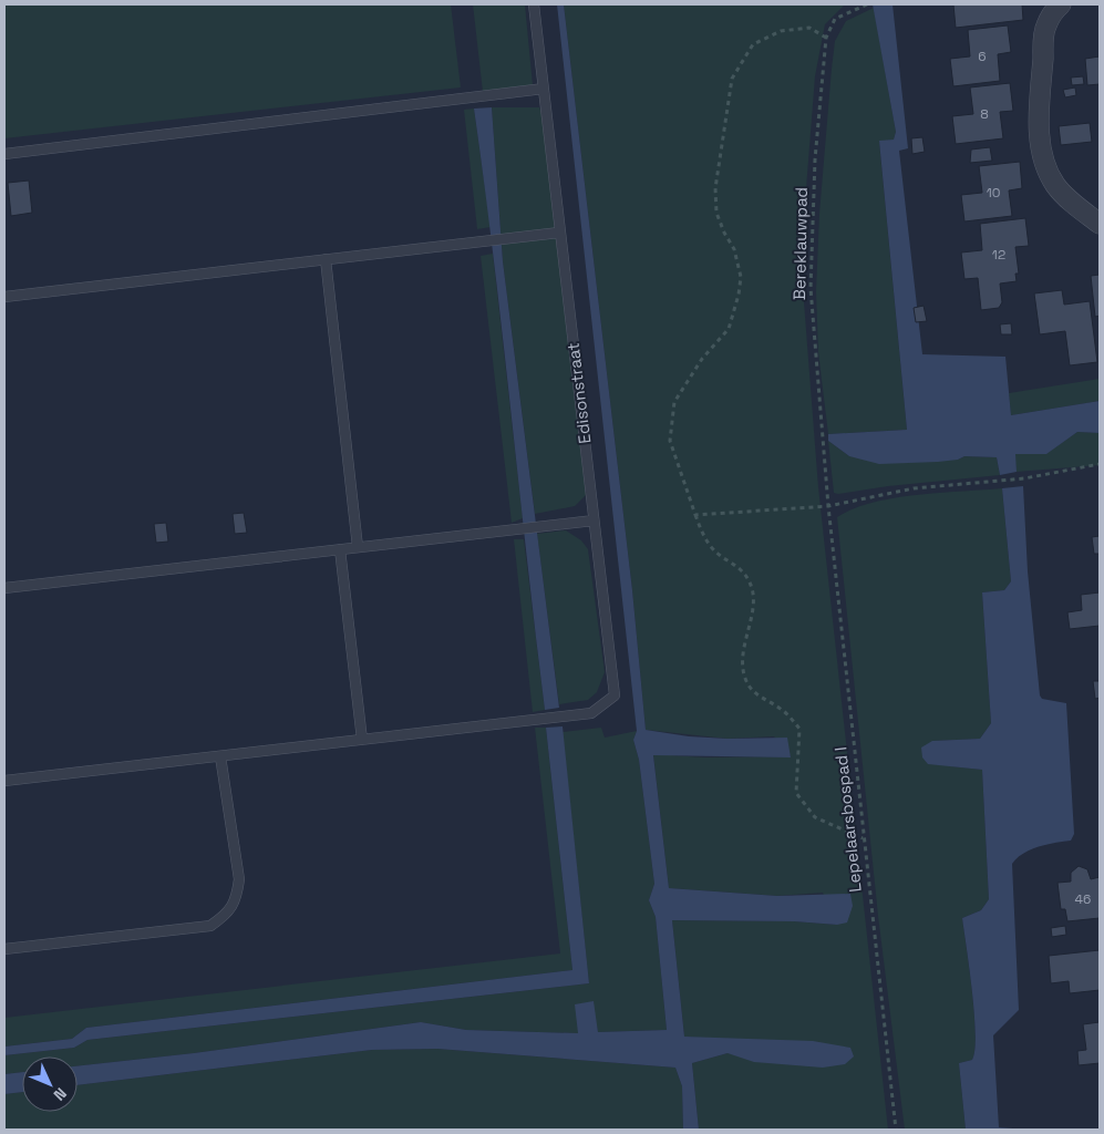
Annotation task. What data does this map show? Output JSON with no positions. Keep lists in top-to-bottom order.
{
  "streets": {
    "lane": ["Edisonstraat"],
    "path": ["Bereklauwpad", "Lepelaarsbospad I"]
  },
  "crossings": [
    ["Bereklauwpad", "Lepelaarsbospad I"]
  ],
  "house_numbers": [
    "6",
    "8",
    "10",
    "12",
    "46"
  ],
  "north": "bottom right"
}
